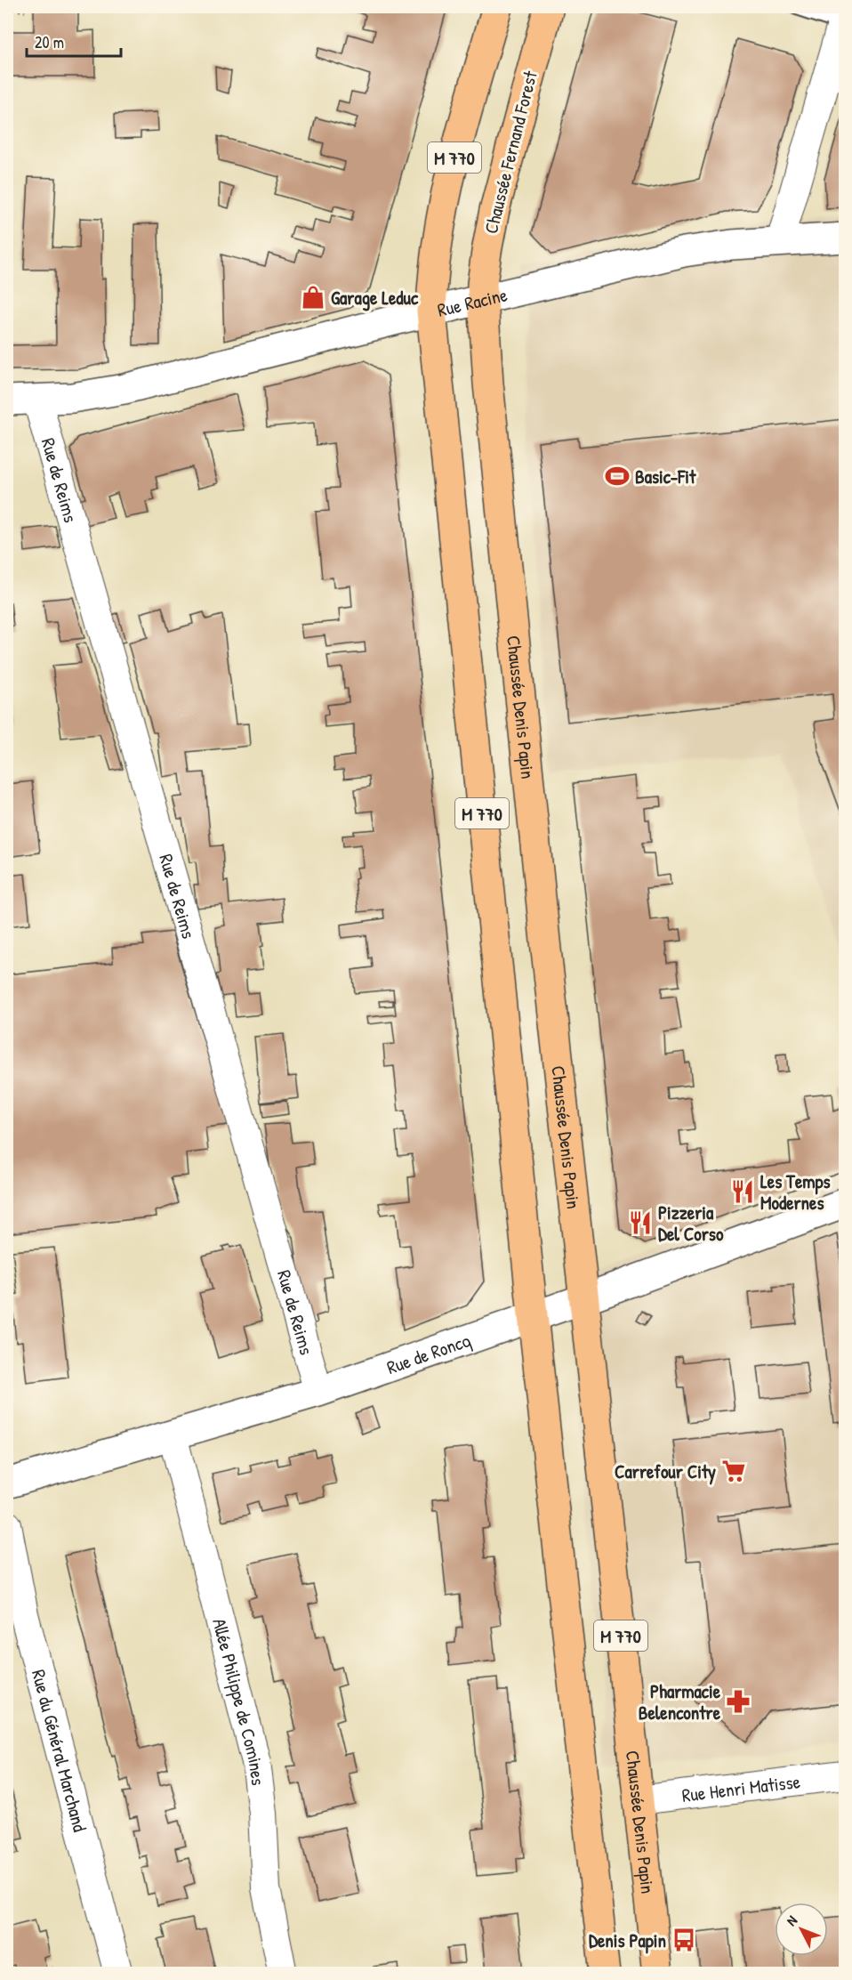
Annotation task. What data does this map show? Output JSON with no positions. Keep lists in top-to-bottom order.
{
  "streets": {
    "main road": ["Chaussée Fernand Forest", "M 770", "Chaussée Denis Papin"],
    "street": [
      "Rue Racine",
      "Rue de Reims",
      "Rue de Roncq",
      "Allée Philippe de Comines",
      "Rue du Général Marchand",
      "Rue Henri Matisse"
    ]
  },
  "crossings": [
    ["Chaussée Fernand Forest", "Rue Racine"],
    ["Chaussée Fernand Forest", "Chaussée Denis Papin"],
    ["M 770", "Rue Racine"],
    ["M 770", "Rue de Roncq"],
    ["Rue Racine", "Rue de Reims"],
    ["Rue Racine", "Chaussée Denis Papin"],
    ["Rue de Reims", "Rue de Roncq"],
    ["Chaussée Denis Papin", "Rue de Roncq"],
    ["Chaussée Denis Papin", "Rue Henri Matisse"],
    ["Rue de Roncq", "Allée Philippe de Comines"]
  ],
  "places": {
    "shop": ["Garage Leduc"],
    "sports": ["Basic-Fit"],
    "restaurant": ["Les Temps Modernes", "Pizzeria Del Corso"],
    "supermarket": ["Carrefour City"],
    "pharmacy": ["Pharmacie Belencontre"],
    "bus stop": ["Denis Papin"]
  },
  "scale_bar": "20 m",
  "north": "top left"
}
